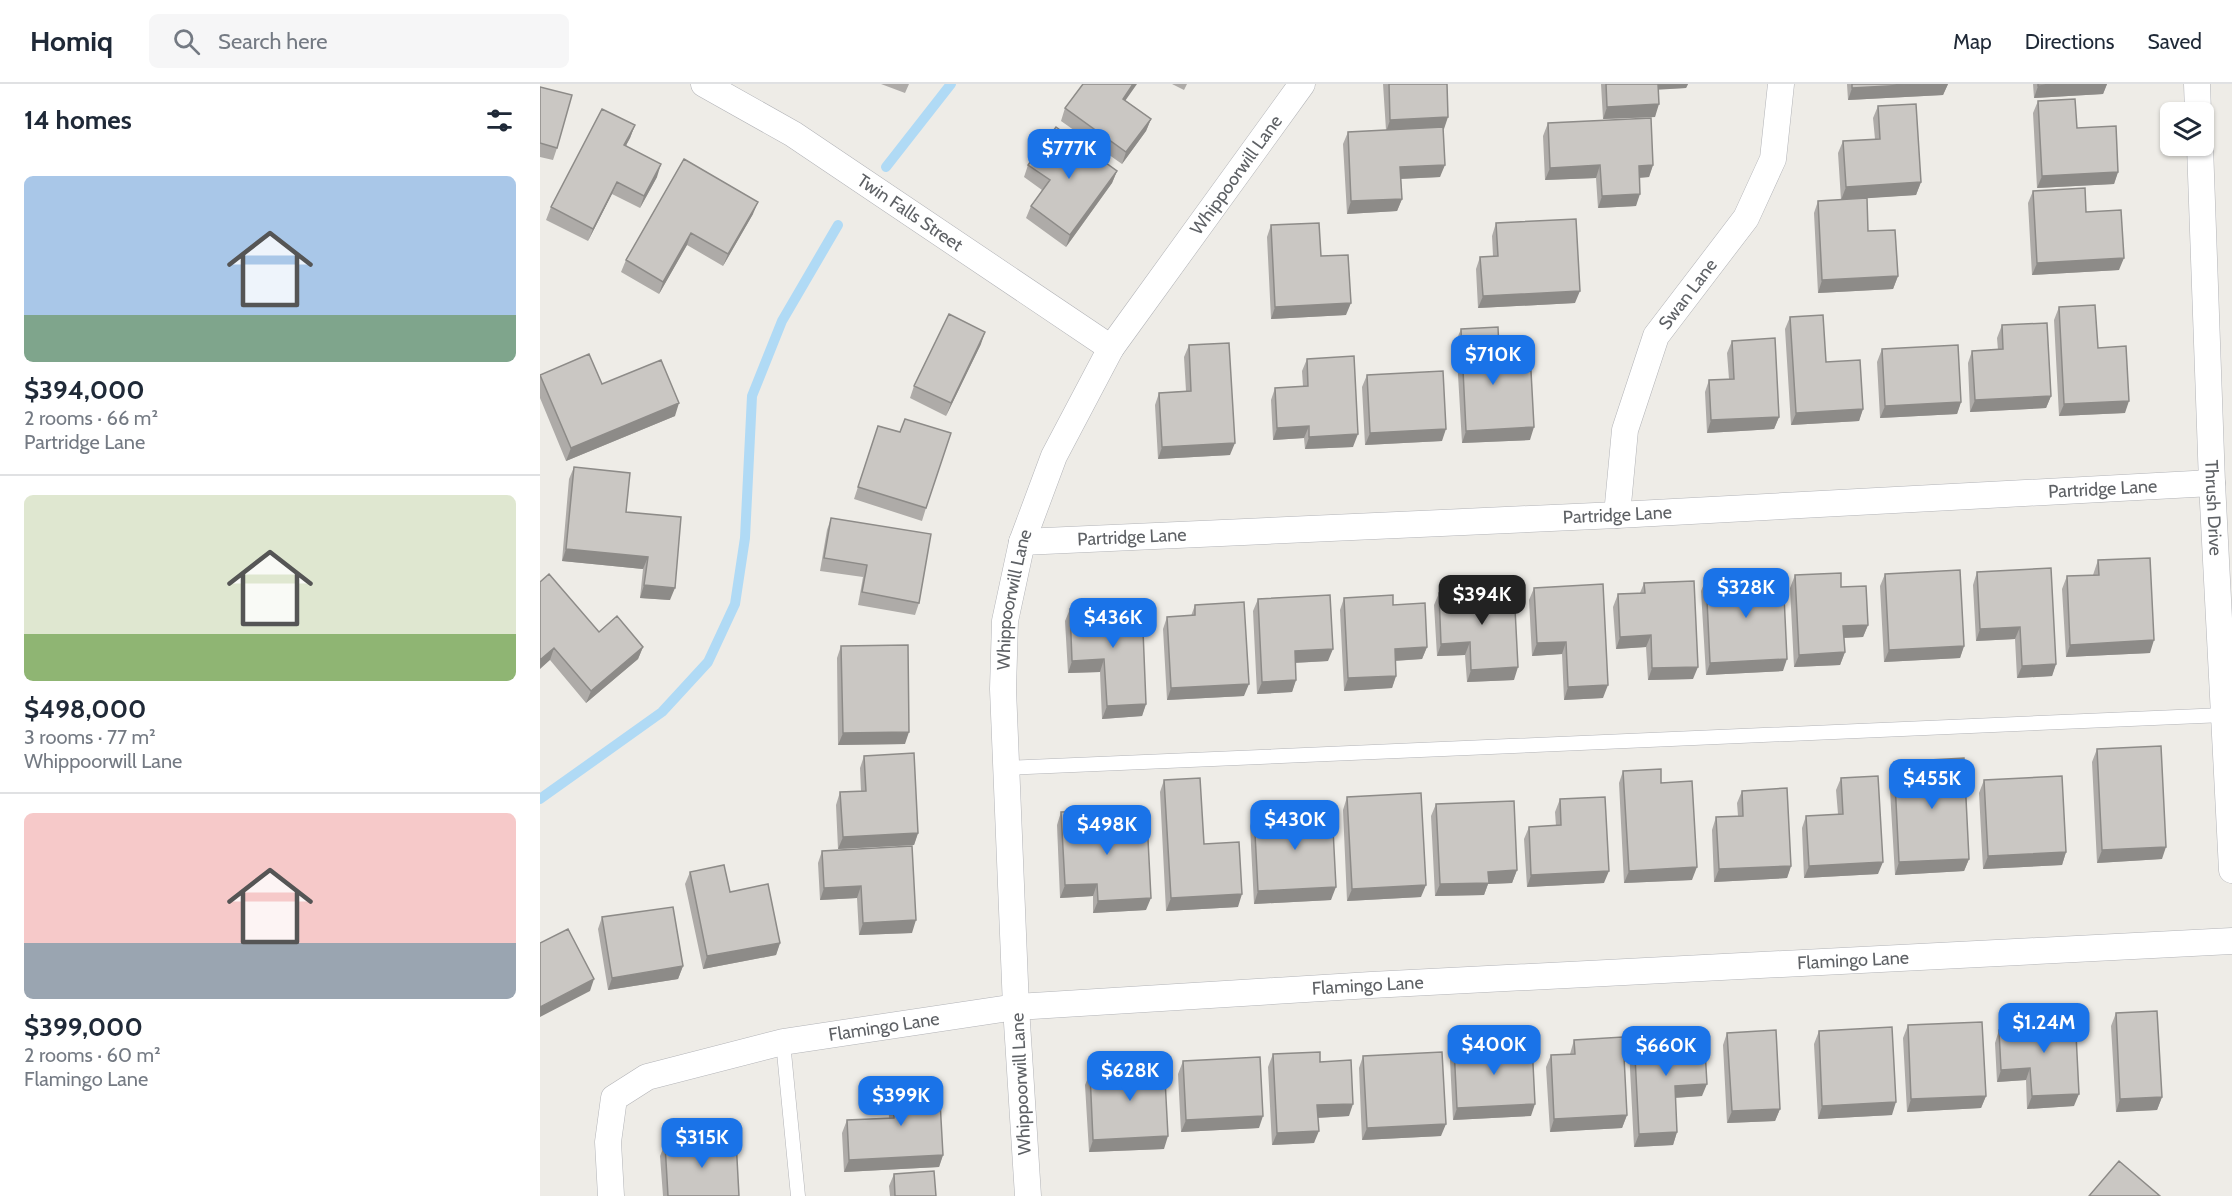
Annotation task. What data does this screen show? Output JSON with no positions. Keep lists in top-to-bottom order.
{
  "streets": {
    "street": [
      "Whippoorwill Lane",
      "Twin Falls Street",
      "Swan Lane",
      "Partridge Lane",
      "Thrush Drive",
      "Flamingo Lane"
    ]
  },
  "crossings": [
    ["Whippoorwill Lane", "Twin Falls Street"],
    ["Whippoorwill Lane", "Partridge Lane"],
    ["Whippoorwill Lane", "Flamingo Lane"],
    ["Swan Lane", "Partridge Lane"],
    ["Partridge Lane", "Thrush Drive"]
  ],
  "page": {
    "header": "Homiq",
    "search": "Search here",
    "nav": ["Map", "Directions", "Saved"],
    "heading": "14 homes",
    "price": [
      "$777K",
      "$710K",
      "$328K",
      "$394K",
      "$436K",
      "$455K",
      "$430K",
      "$498K",
      "$1.24M",
      "$400K",
      "$660K",
      "$628K",
      "$399K",
      "$315K"
    ],
    "list": [
      {
        "name": "$394,000",
        "note": "2 rooms · 66 m² · Partridge Lane"
      },
      {
        "name": "$498,000",
        "note": "3 rooms · 77 m² · Whippoorwill Lane"
      },
      {
        "name": "$399,000",
        "note": "2 rooms · 60 m² · Flamingo Lane"
      }
    ]
  }
}
